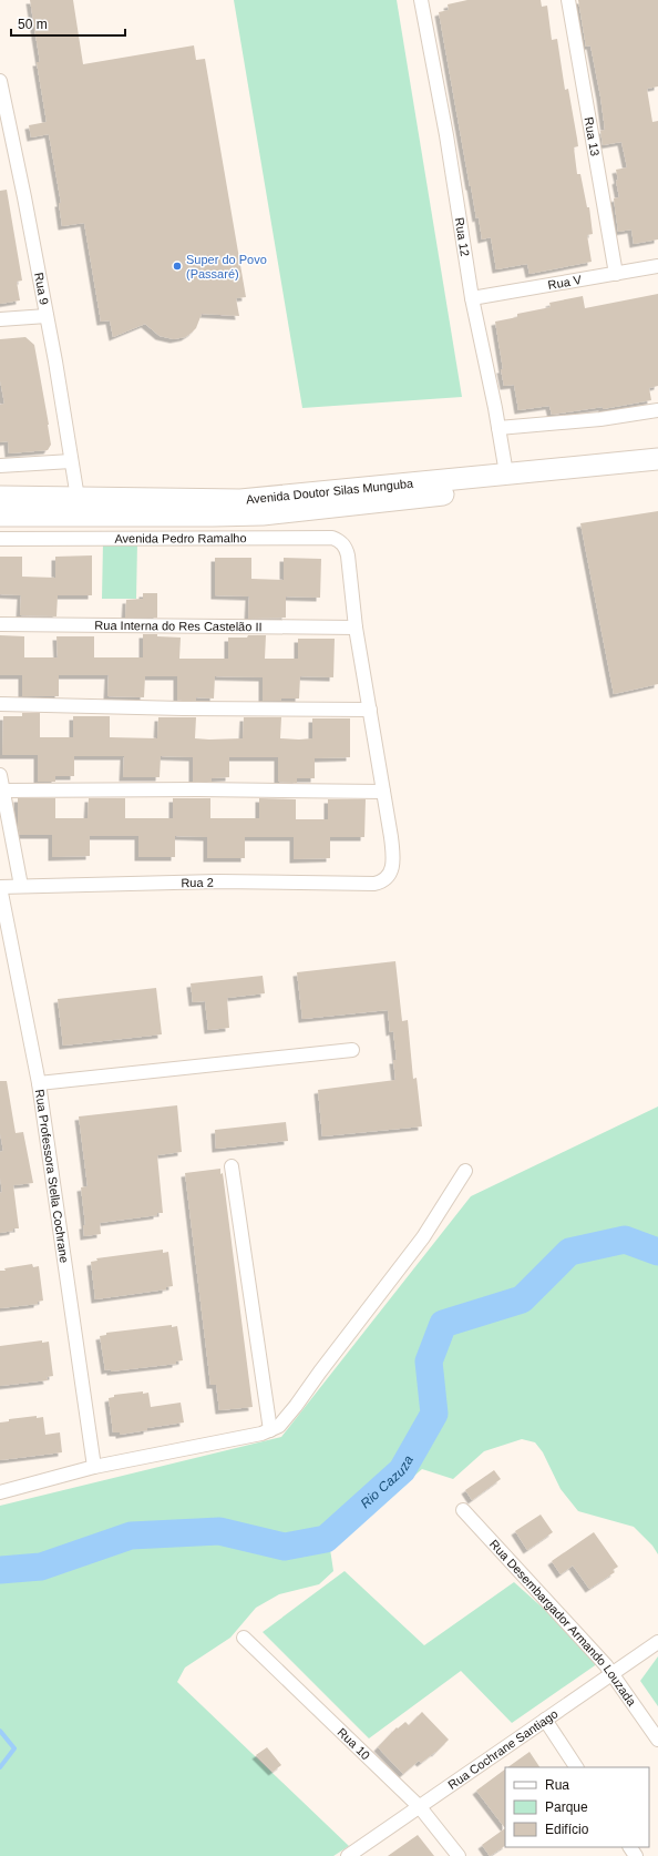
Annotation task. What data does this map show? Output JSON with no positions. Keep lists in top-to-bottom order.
{
  "streets": {
    "main road": ["Avenida Doutor Silas Munguba"],
    "street": [
      "Rua 13",
      "Rua 12",
      "Rua V",
      "Rua 9",
      "Avenida Pedro Ramalho",
      "Rua Interna do Res Castelão II",
      "Rua 2",
      "Rua Professora Stella Cochrane",
      "Rua Desembargador Armando Louzada",
      "Rua 10",
      "Rua Cochrane Santiago"
    ]
  },
  "crossings": [
    ["Rua 13", "Rua V"],
    ["Rua 12", "Rua V"],
    ["Rua 12", "Avenida Doutor Silas Munguba"],
    ["Rua 9", "Avenida Doutor Silas Munguba"],
    ["Avenida Pedro Ramalho", "Rua Interna do Res Castelão II"],
    ["Rua 2", "Rua Professora Stella Cochrane"],
    ["Rua Desembargador Armando Louzada", "Rua Cochrane Santiago"],
    ["Rua 10", "Rua Cochrane Santiago"]
  ],
  "water": ["Rio Cazuza"],
  "places": ["Super do Povo (Passaré)"],
  "legend": ["Rua", "Parque", "Edifício"],
  "scale_bar": "50 m"
}
